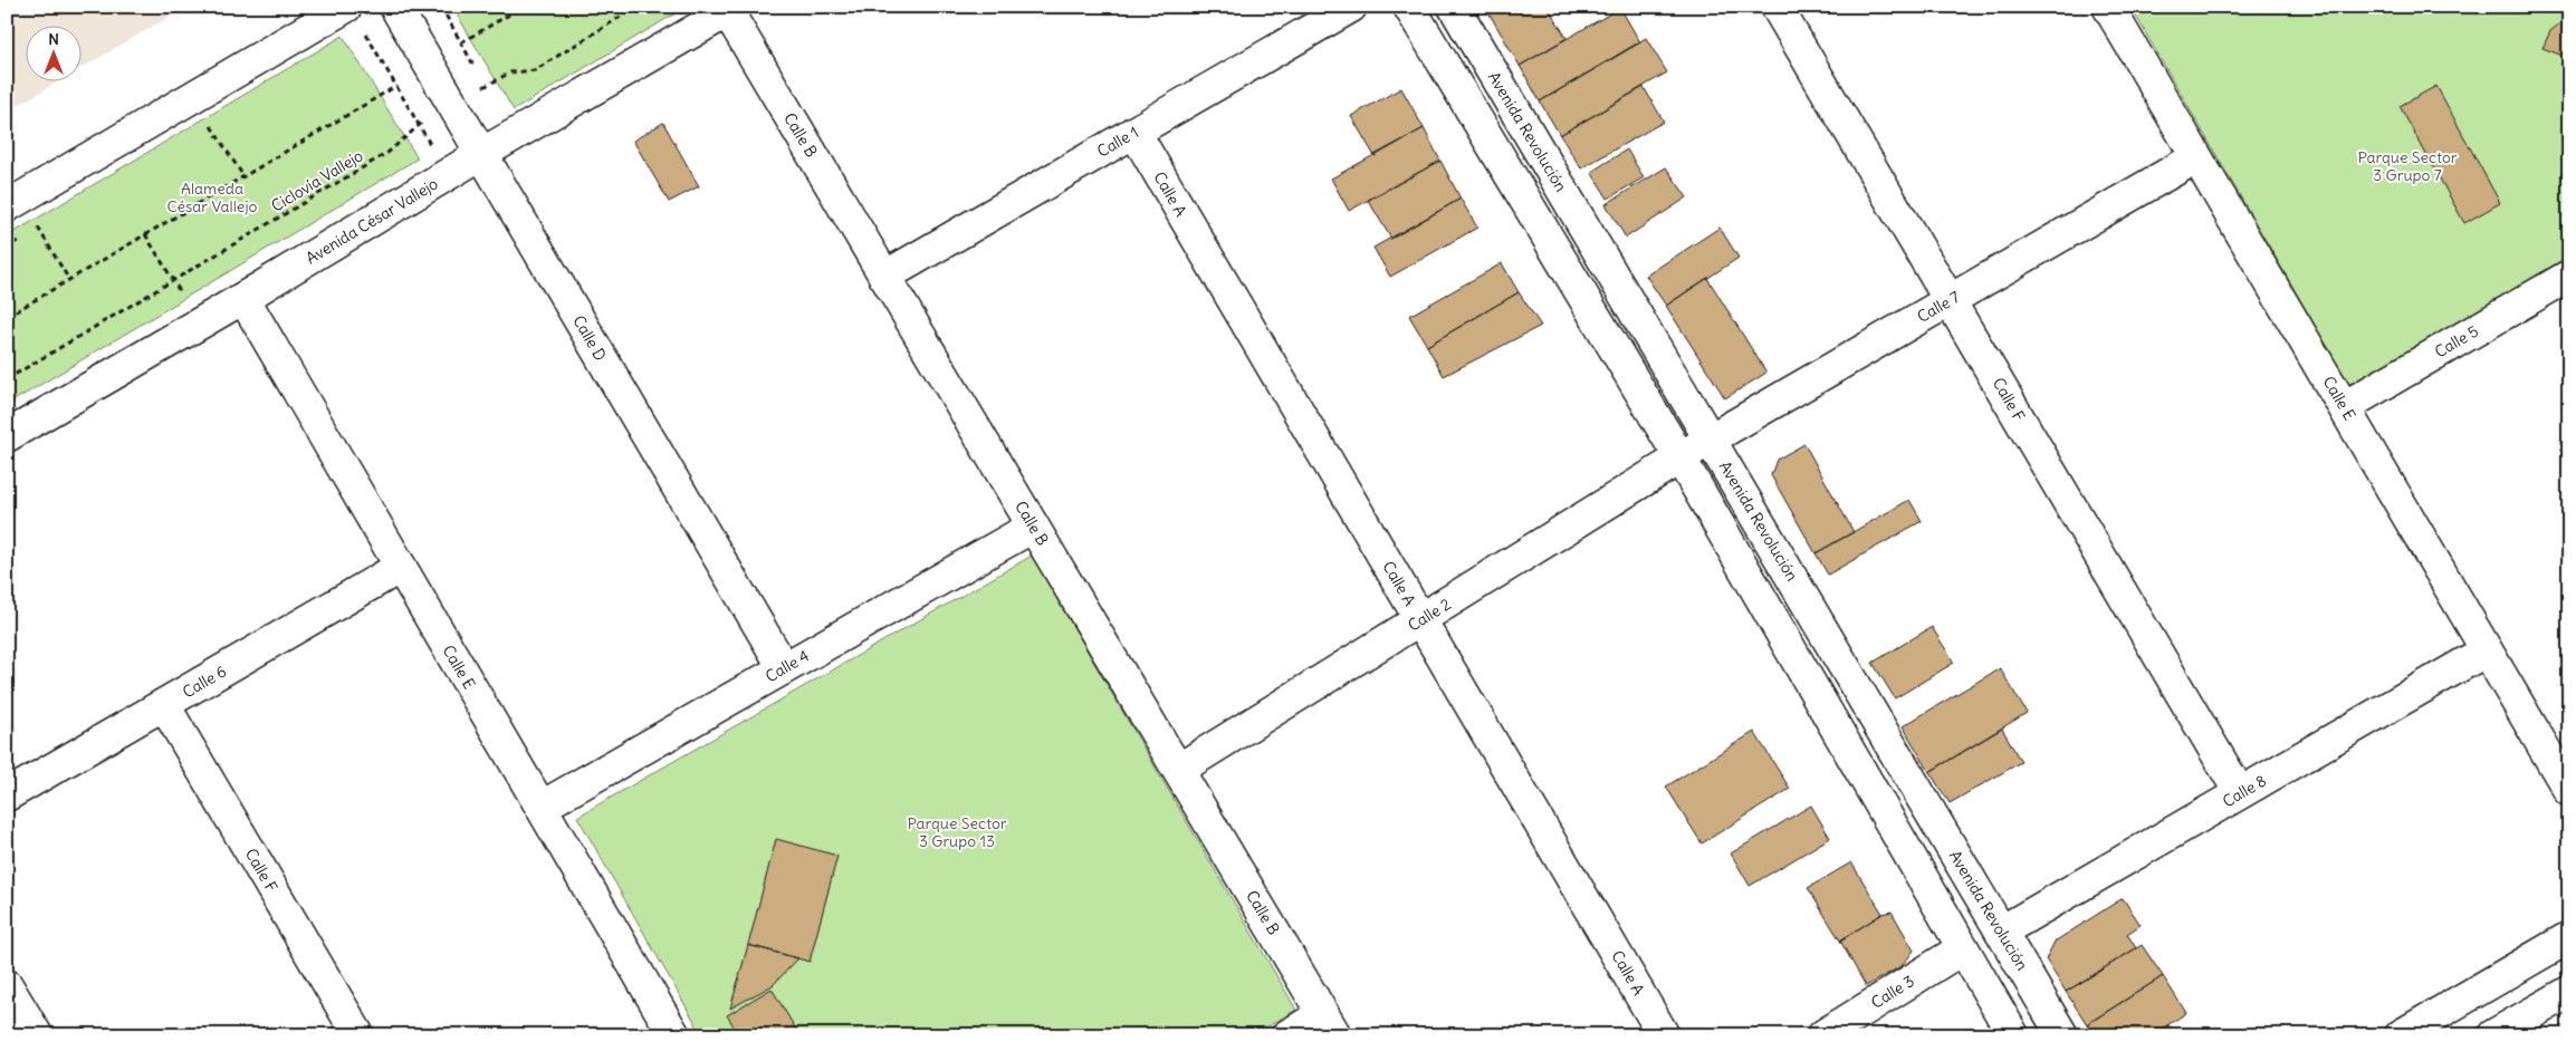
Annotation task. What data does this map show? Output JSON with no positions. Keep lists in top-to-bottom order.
{
  "streets": {
    "street": [
      "Avenida Revolución",
      "Calle B",
      "Calle 1",
      "Calle A",
      "Avenida César Vallejo",
      "Calle 7",
      "Calle D",
      "Calle 5",
      "Calle E",
      "Calle F",
      "Calle 2",
      "Calle 4",
      "Calle 6",
      "Calle 8",
      "Calle 3"
    ],
    "path": ["Ciclovía Vallejo"]
  },
  "crossings": [
    ["Avenida Revolución", "Calle 7"],
    ["Avenida Revolución", "Calle 8"],
    ["Calle B", "Calle 1"],
    ["Calle B", "Avenida César Vallejo"],
    ["Calle B", "Calle 2"],
    ["Calle B", "Calle 4"],
    ["Calle 1", "Calle A"],
    ["Ciclovía Vallejo", "Calle D"],
    ["Calle A", "Calle 2"],
    ["Avenida César Vallejo", "Calle D"],
    ["Avenida César Vallejo", "Calle E"],
    ["Calle 7", "Calle E"],
    ["Calle 7", "Calle F"],
    ["Calle 7", "Calle 2"],
    ["Calle D", "Calle 4"],
    ["Calle 5", "Calle E"],
    ["Calle E", "Calle 4"],
    ["Calle E", "Calle 6"],
    ["Calle E", "Calle 8"],
    ["Calle F", "Calle 6"],
    ["Calle F", "Calle 8"]
  ],
  "parks": ["Parque Sector 3 Grupo 7", "Alameda César Vallejo", "Parque Sector 3 Grupo 13"],
  "north": "top"
}
